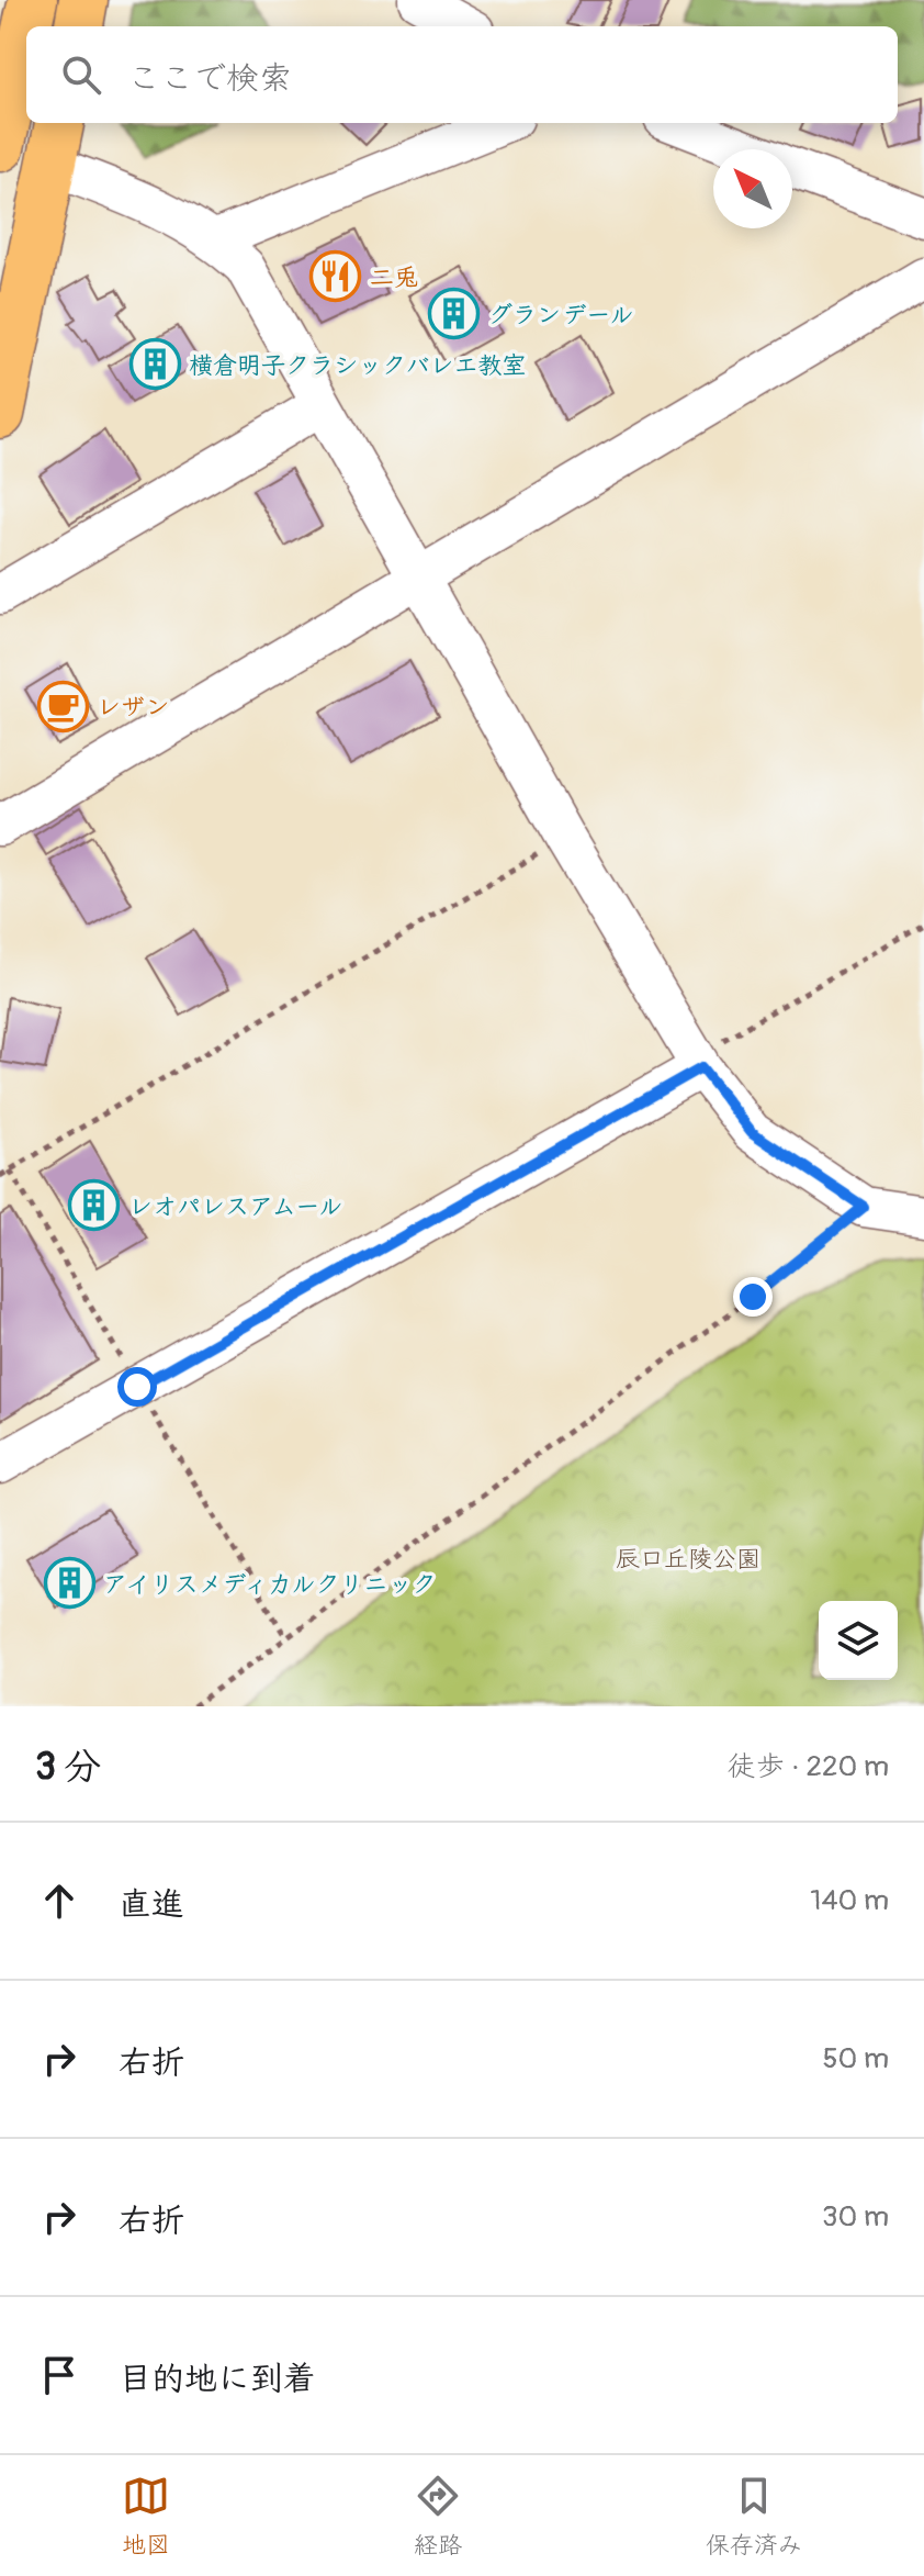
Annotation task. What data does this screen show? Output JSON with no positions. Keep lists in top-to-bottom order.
{
  "parks": ["辰口丘陵公園"],
  "places": {
    "restaurant": ["二兎"],
    "building": [
      "グランデール",
      "横倉明子クラシックバレエ教室",
      "レオパレスアムール",
      "アイリスメディカルクリニック"
    ],
    "cafe": ["レザン"]
  },
  "north": "top left",
  "page": {
    "search": "ここで検索",
    "heading": ["3 分", "徒歩 · 220 m"],
    "list": [
      ["直進", "140 m"],
      ["右折", "50 m"],
      ["右折", "30 m"],
      "目的地に到着"
    ],
    "nav": ["地図", "経路", "保存済み"]
  }
}
